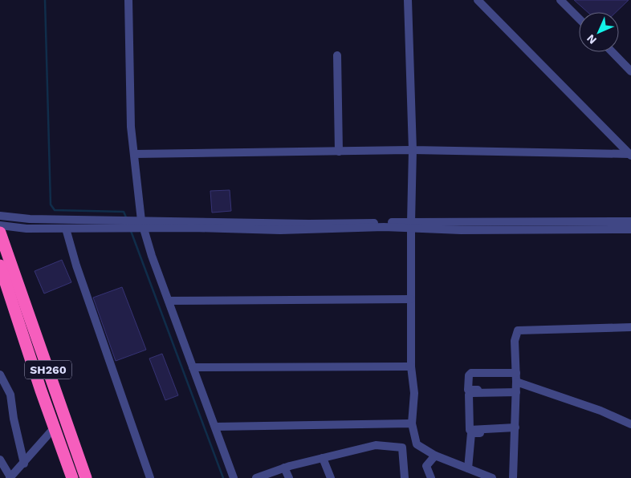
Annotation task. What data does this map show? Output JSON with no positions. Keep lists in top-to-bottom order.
{
  "streets": {
    "highway": ["SH260"]
  },
  "north": "bottom left"
}
